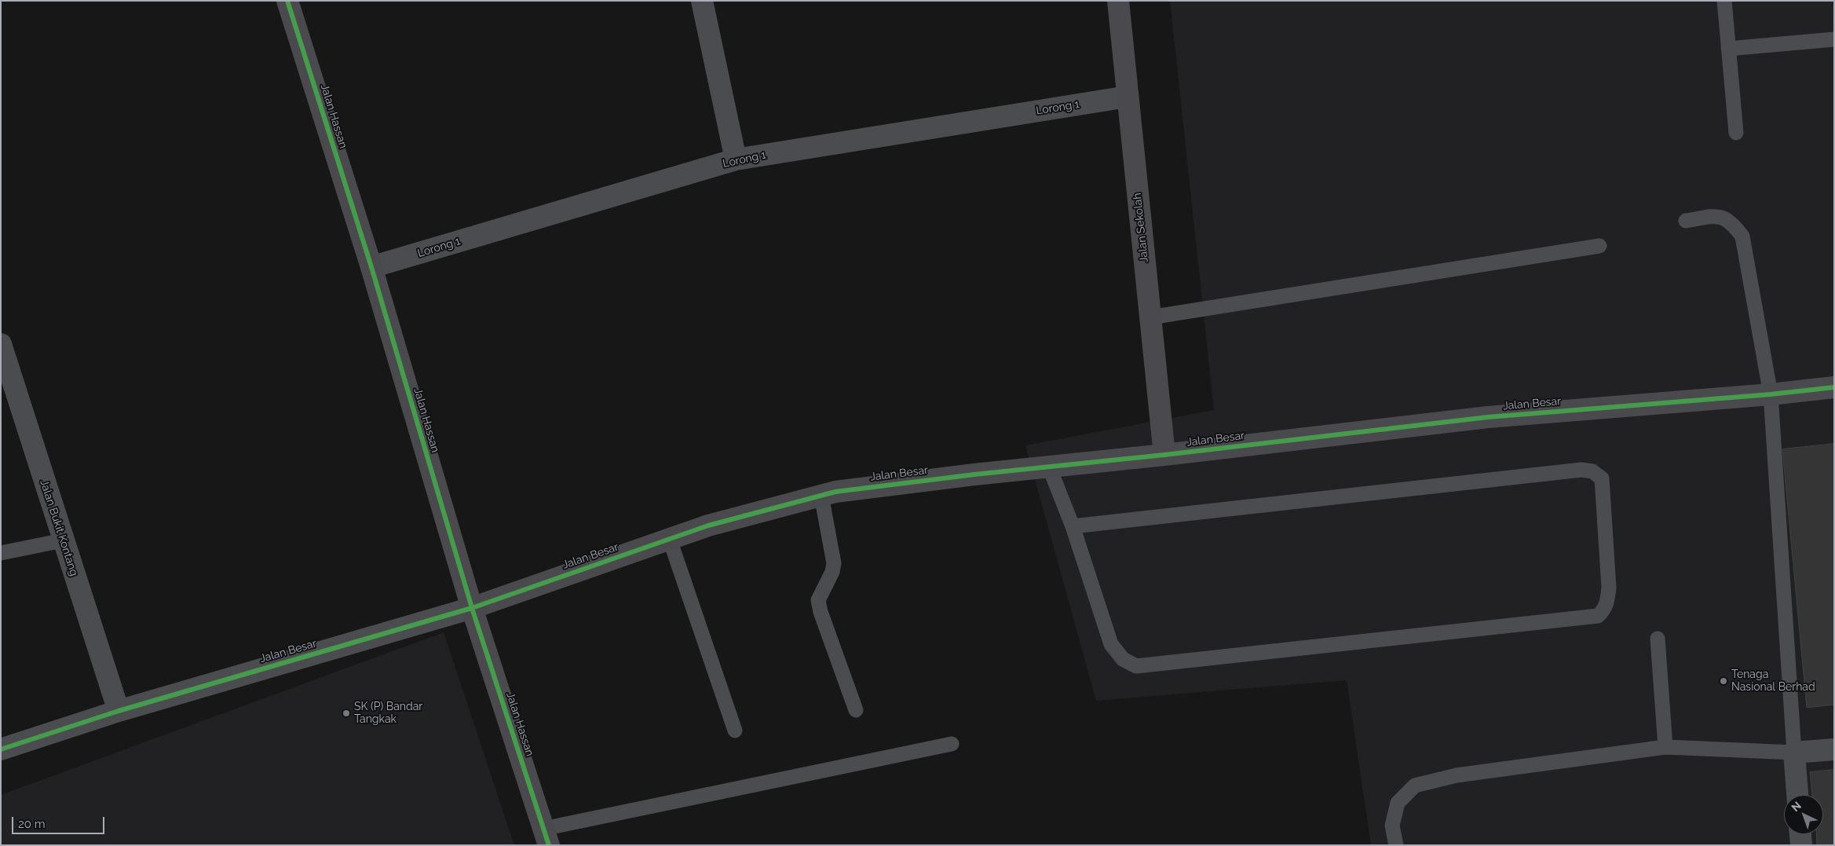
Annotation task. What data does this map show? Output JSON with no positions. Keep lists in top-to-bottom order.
{
  "streets": {
    "street": [
      "Lorong 1",
      "Jalan Hassan",
      "Jalan Sekolah",
      "Jalan Besar",
      "Jalan Bukit Kontang"
    ]
  },
  "crossings": [
    ["Lorong 1", "Jalan Hassan"],
    ["Lorong 1", "Jalan Sekolah"],
    ["Jalan Hassan", "Jalan Besar"],
    ["Jalan Sekolah", "Jalan Besar"],
    ["Jalan Besar", "Jalan Bukit Kontang"]
  ],
  "places": ["Tenaga Nasional Berhad", "SK (P) Bandar Tangkak"],
  "scale_bar": "20 m",
  "north": "top left"
}
